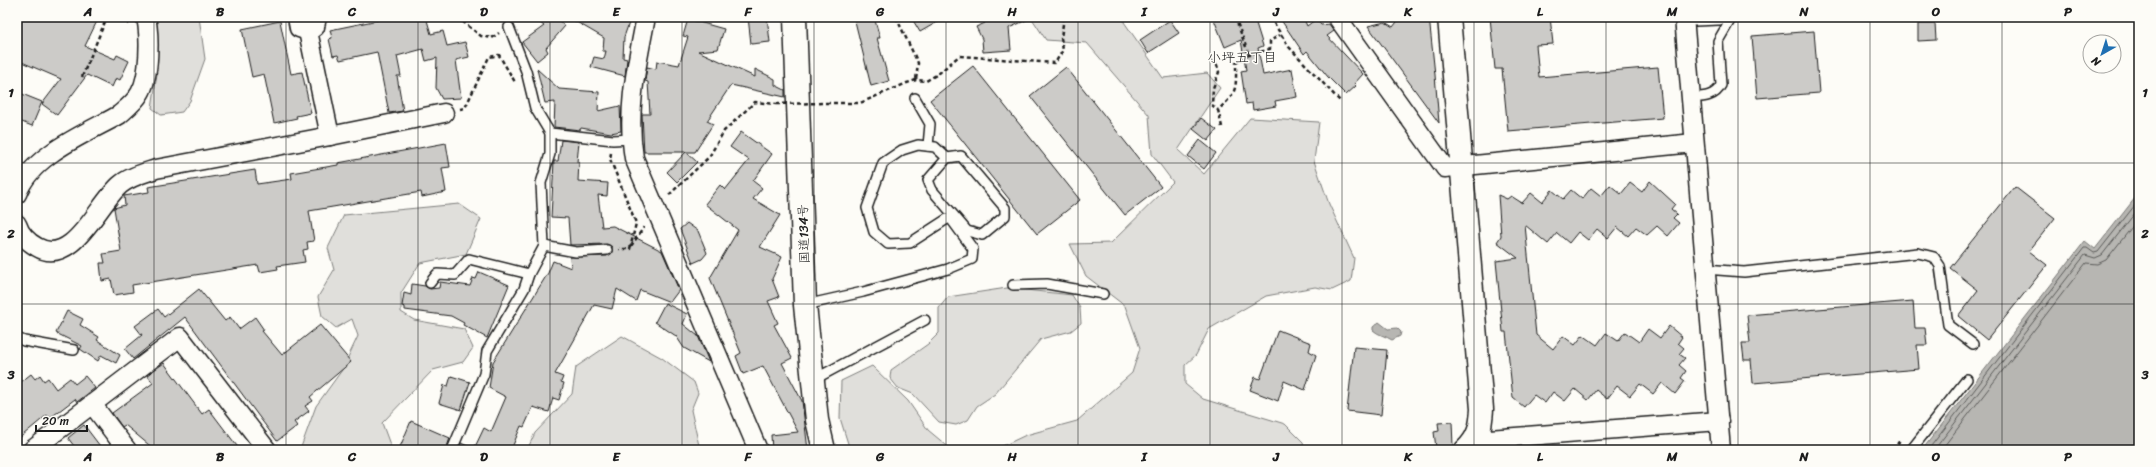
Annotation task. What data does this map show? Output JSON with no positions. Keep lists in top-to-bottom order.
{
  "streets": {
    "main road": ["国道134号"]
  },
  "districts": ["小坪五丁目"],
  "scale_bar": "20 m",
  "north": "bottom left",
  "grid": {
    "columns": [
      "A",
      "B",
      "C",
      "D",
      "E",
      "F",
      "G",
      "H",
      "I",
      "J",
      "K",
      "L",
      "M",
      "N",
      "O",
      "P"
    ],
    "rows": ["1", "2", "3"]
  }
}
